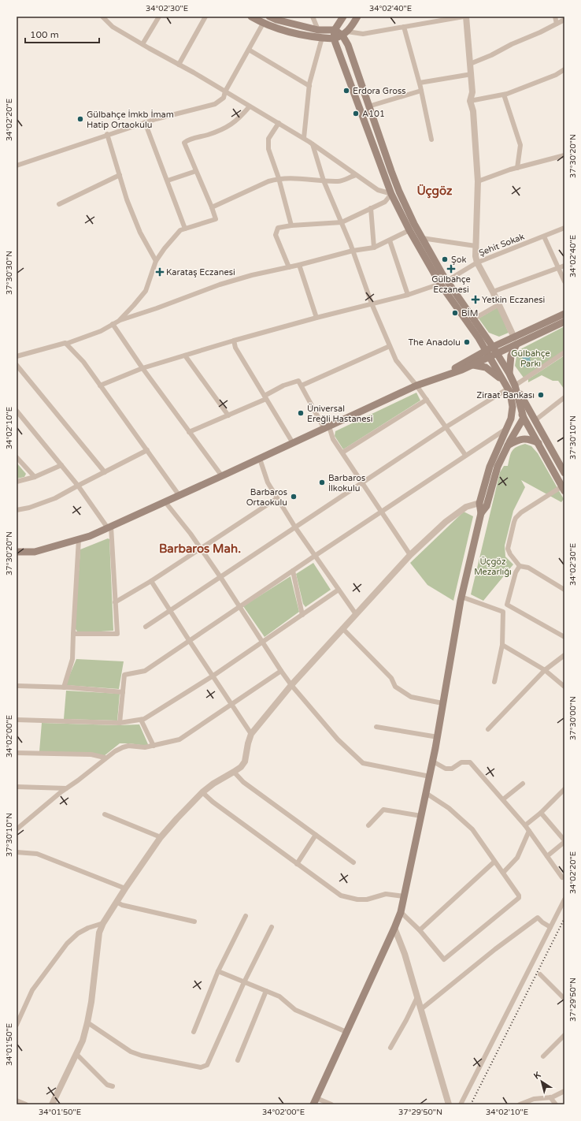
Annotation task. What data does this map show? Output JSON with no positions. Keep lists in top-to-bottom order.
{
  "streets": {
    "street": ["Şehit Sokak"]
  },
  "districts": ["Üçgöz", "Barbaros Mah."],
  "parks": ["Gülbahçe Parkı", "Üçgöz Mezarlığı"],
  "places": {
    "other": [
      "Erdora Gross",
      "A101",
      "Gülbahçe İmkb İmam Hatip Ortaokulu",
      "Şok",
      "BİM",
      "The Anadolu",
      "Ziraat Bankası",
      "Üniversal Ereğli Hastanesi",
      "Barbaros İlkokulu",
      "Barbaros Ortaokulu"
    ],
    "health": ["Gülbahçe Eczanesi", "Karataş Eczanesi", "Yetkin Eczanesi"]
  },
  "scale_bar": "100 m",
  "north": "top left",
  "coordinates": [
    "34°02'30\"E",
    "34°02'40\"E",
    "34°02'20\"E",
    "37°30'20\"N",
    "37°30'30\"N",
    "34°02'10\"E",
    "37°30'10\"N",
    "37°30'00\"N",
    "34°02'00\"E",
    "37°29'50\"N",
    "34°01'50\"E"
  ]
}
